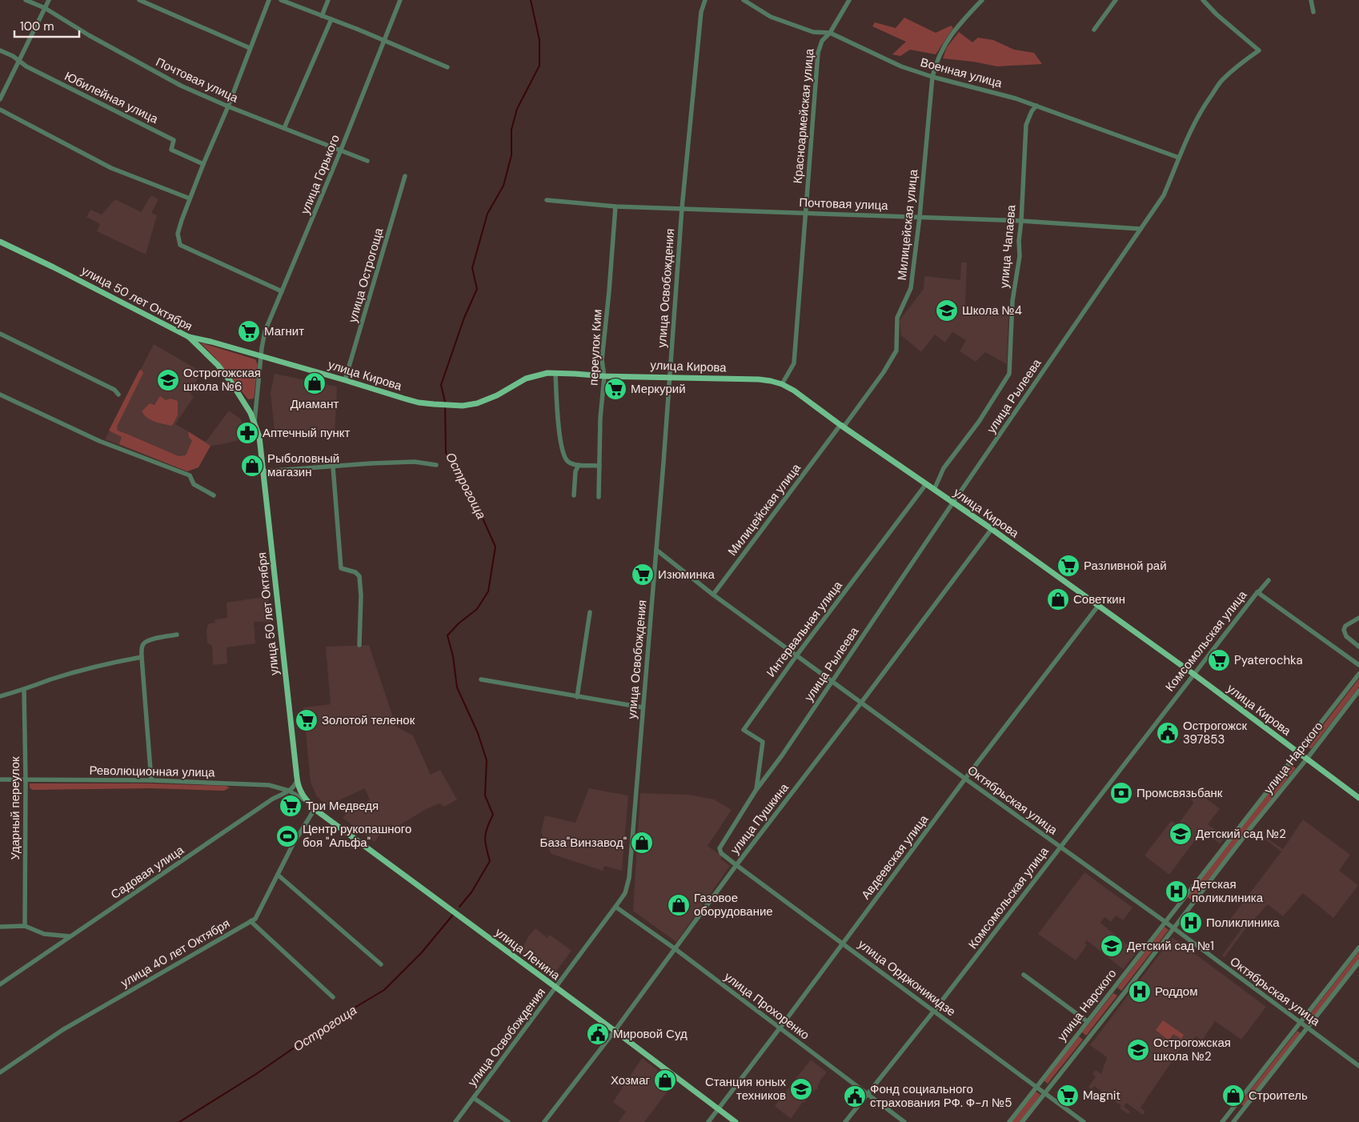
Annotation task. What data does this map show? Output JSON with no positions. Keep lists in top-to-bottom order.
{
  "streets": {
    "main road": ["улица 50 лет Октября", "улица Кирова", "улица Ленина"],
    "street": [
      "Военная улица",
      "Почтовая улица",
      "Юбилейная улица",
      "Красноармейская улица",
      "улица Горького",
      "Милицейская улица",
      "улица Чапаева",
      "улица Острогоща",
      "улица Освобождения",
      "переулок Ким",
      "улица Рылеева",
      "Интервальная улица",
      "Комсомольская улица",
      "улица Нарского",
      "Революционная улица",
      "Октябрьская улица",
      "Ударный переулок",
      "улица Пушкина",
      "Авдеевская улица",
      "Садовая улица",
      "улица 40 лет Октября",
      "улица Орджоникидзе",
      "улица Прохоренко"
    ]
  },
  "crossings": [
    ["Военная улица", "Красноармейская улица"],
    ["Военная улица", "Милицейская улица"],
    ["Военная улица", "улица Чапаева"],
    ["Военная улица", "улица Рылеева"],
    ["Почтовая улица", "Красноармейская улица"],
    ["Почтовая улица", "улица Горького"],
    ["Почтовая улица", "Милицейская улица"],
    ["Почтовая улица", "улица Чапаева"],
    ["Почтовая улица", "улица Освобождения"],
    ["Почтовая улица", "переулок Ким"],
    ["Почтовая улица", "улица Рылеева"],
    ["Красноармейская улица", "улица Кирова"],
    ["улица Горького", "улица 50 лет Октября"],
    ["улица Горького", "улица Кирова"],
    ["Милицейская улица", "улица Кирова"],
    ["Милицейская улица", "Октябрьская улица"],
    ["улица Чапаева", "улица Кирова"],
    ["улица Острогоща", "улица Кирова"],
    ["улица Освобождения", "улица Кирова"],
    ["улица Освобождения", "Октябрьская улица"],
    ["улица Освобождения", "улица Ленина"],
    ["улица Освобождения", "улица Прохоренко"],
    ["улица 50 лет Октября", "улица Кирова"],
    ["улица 50 лет Октября", "улица Ленина"],
    ["переулок Ким", "улица Кирова"],
    ["улица Кирова", "улица Рылеева"],
    ["улица Кирова", "Интервальная улица"],
    ["улица Кирова", "Комсомольская улица"],
    ["улица Кирова", "улица Нарского"],
    ["улица Кирова", "улица Пушкина"],
    ["улица Кирова", "Авдеевская улица"],
    ["улица Рылеева", "Интервальная улица"],
    ["улица Рылеева", "Октябрьская улица"],
    ["Интервальная улица", "Октябрьская улица"],
    ["Интервальная улица", "улица Орджоникидзе"],
    ["Комсомольская улица", "Октябрьская улица"],
    ["Комсомольская улица", "улица Орджоникидзе"],
    ["Комсомольская улица", "улица Прохоренко"],
    ["улица Нарского", "Октябрьская улица"],
    ["улица Нарского", "улица Орджоникидзе"],
    ["Революционная улица", "Ударный переулок"],
    ["Революционная улица", "Садовая улица"],
    ["Октябрьская улица", "улица Пушкина"],
    ["Октябрьская улица", "Авдеевская улица"],
    ["улица Пушкина", "улица Ленина"],
    ["улица Пушкина", "улица Орджоникидзе"],
    ["улица Пушкина", "улица Прохоренко"],
    ["Авдеевская улица", "улица Ленина"],
    ["Авдеевская улица", "улица Орджоникидзе"],
    ["Авдеевская улица", "улица Прохоренко"],
    ["улица 40 лет Октября", "улица Ленина"]
  ],
  "water": ["Острогоща"],
  "places": {
    "school or university": [
      "Школа №4",
      "Острогожская школа №6",
      "Детский сад №2",
      "Детский сад №1",
      "Острогожская школа №2",
      "Станция юных техников"
    ],
    "supermarket": [
      "Магнит",
      "Меркурий",
      "Разливной рай",
      "Изюминка",
      "Pyaterochka",
      "Золотой теленок",
      "Три Медведя",
      "Magnit"
    ],
    "shop": [
      "Диамант",
      "Рыболовный магазин",
      "Советкин",
      "База\"Винзавод\"",
      "Газовое оборудование",
      "Хозмаг",
      "Строитель"
    ],
    "pharmacy": ["Аптечный пункт"],
    "public building": ["Острогожск 397853", "Мировой Суд", "Фонд социального страхования РФ. Ф-л №5"],
    "bank": ["Промсвязьбанк"],
    "sports": ["Центр рукопашного боя \"Альфа\""],
    "hospital": ["Детская поликлиника", "Поликлиника", "Роддом"]
  },
  "scale_bar": "100 m"
}
